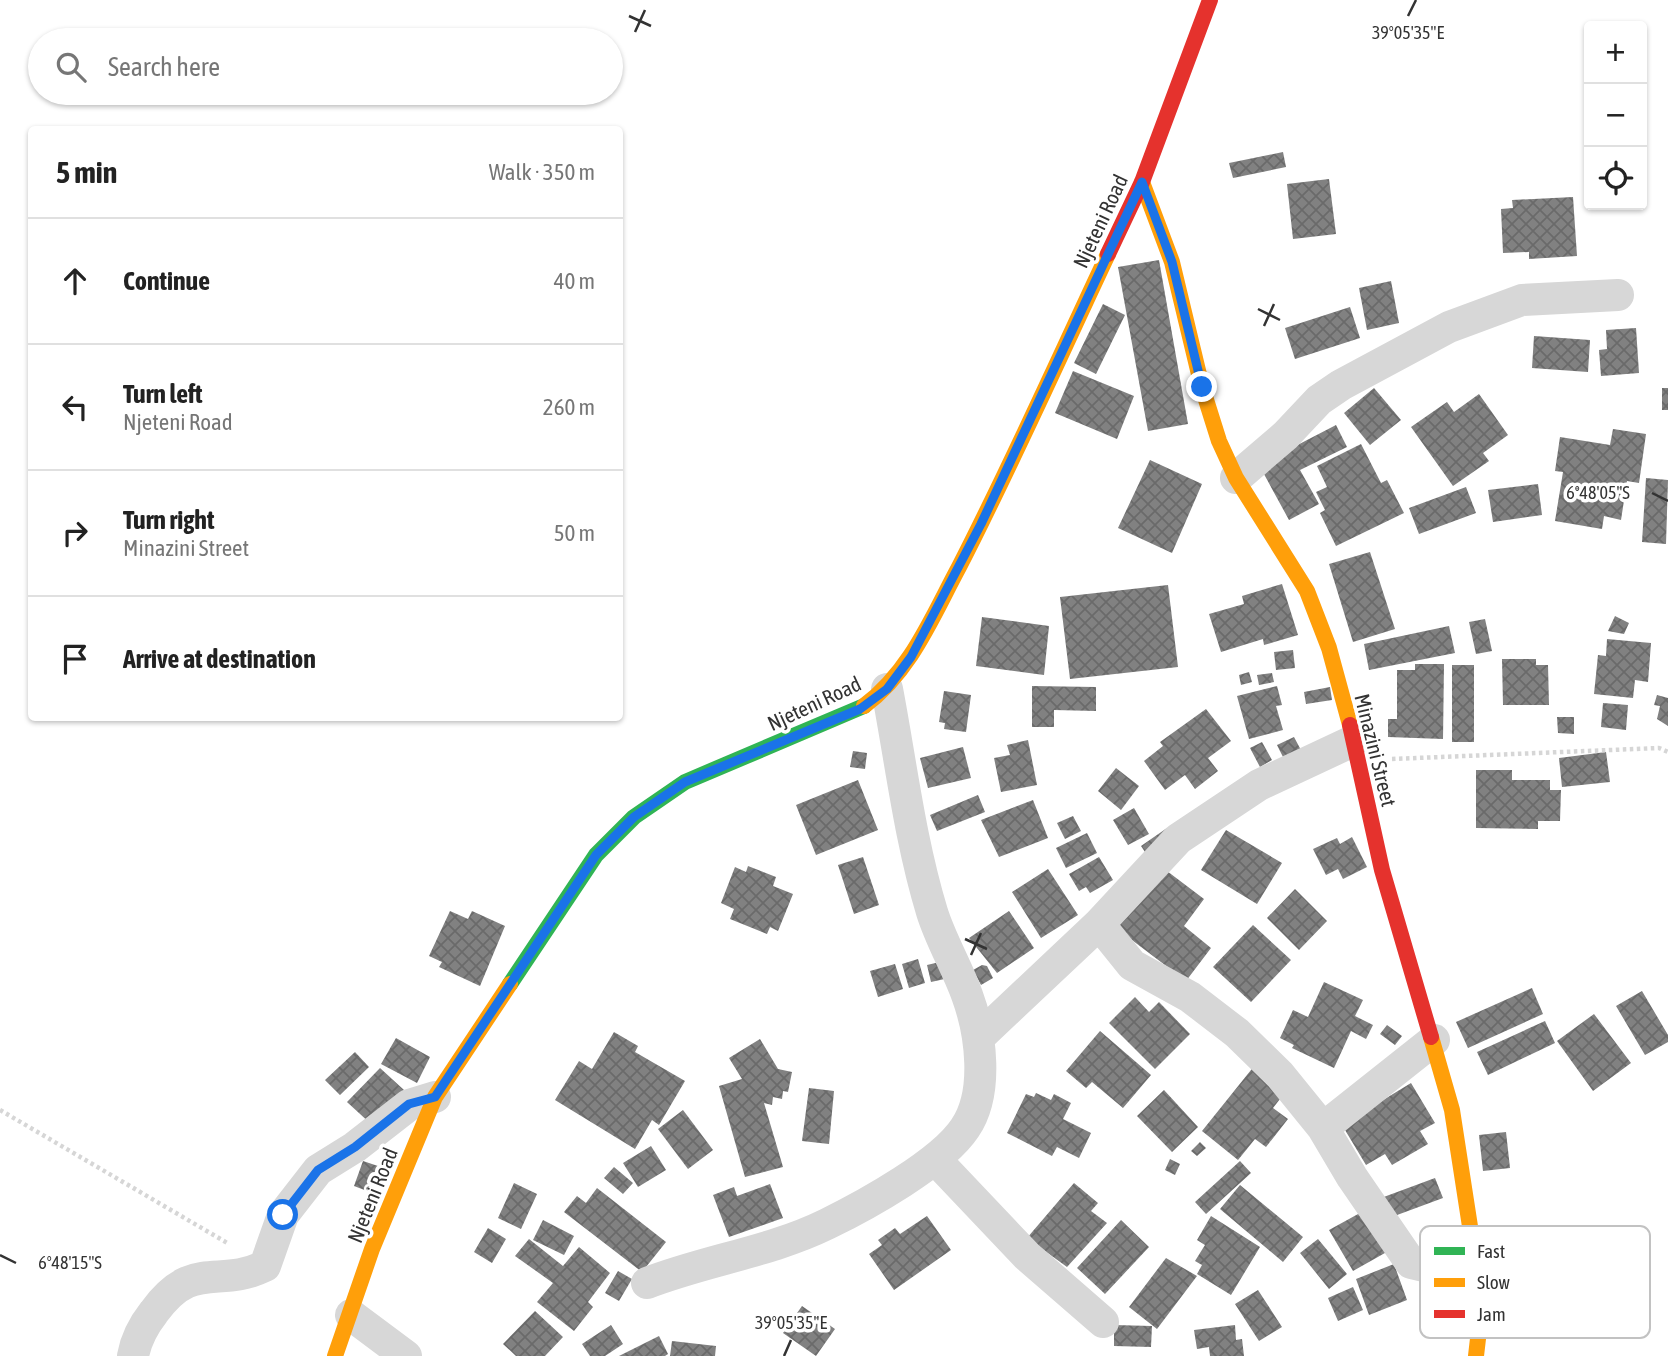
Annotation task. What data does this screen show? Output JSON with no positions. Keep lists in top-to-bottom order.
{
  "streets": {
    "street": ["Njeteni Road", "Minazini Street"]
  },
  "crossings": [
    ["Njeteni Road", "Minazini Street"]
  ],
  "legend": ["Fast", "Slow", "Jam"],
  "page": {
    "map_buttons": ["+", "−"],
    "search": "Search here",
    "heading": ["5 min", "Walk · 350 m"],
    "list": [
      ["Continue", "40 m"],
      ["Turn left", "Njeteni Road", "260 m"],
      ["Turn right", "Minazini Street", "50 m"],
      "Arrive at destination"
    ]
  },
  "coordinates": ["39°05'35\"E", "6°48'05\"S", "6°48'15\"S"]
}
